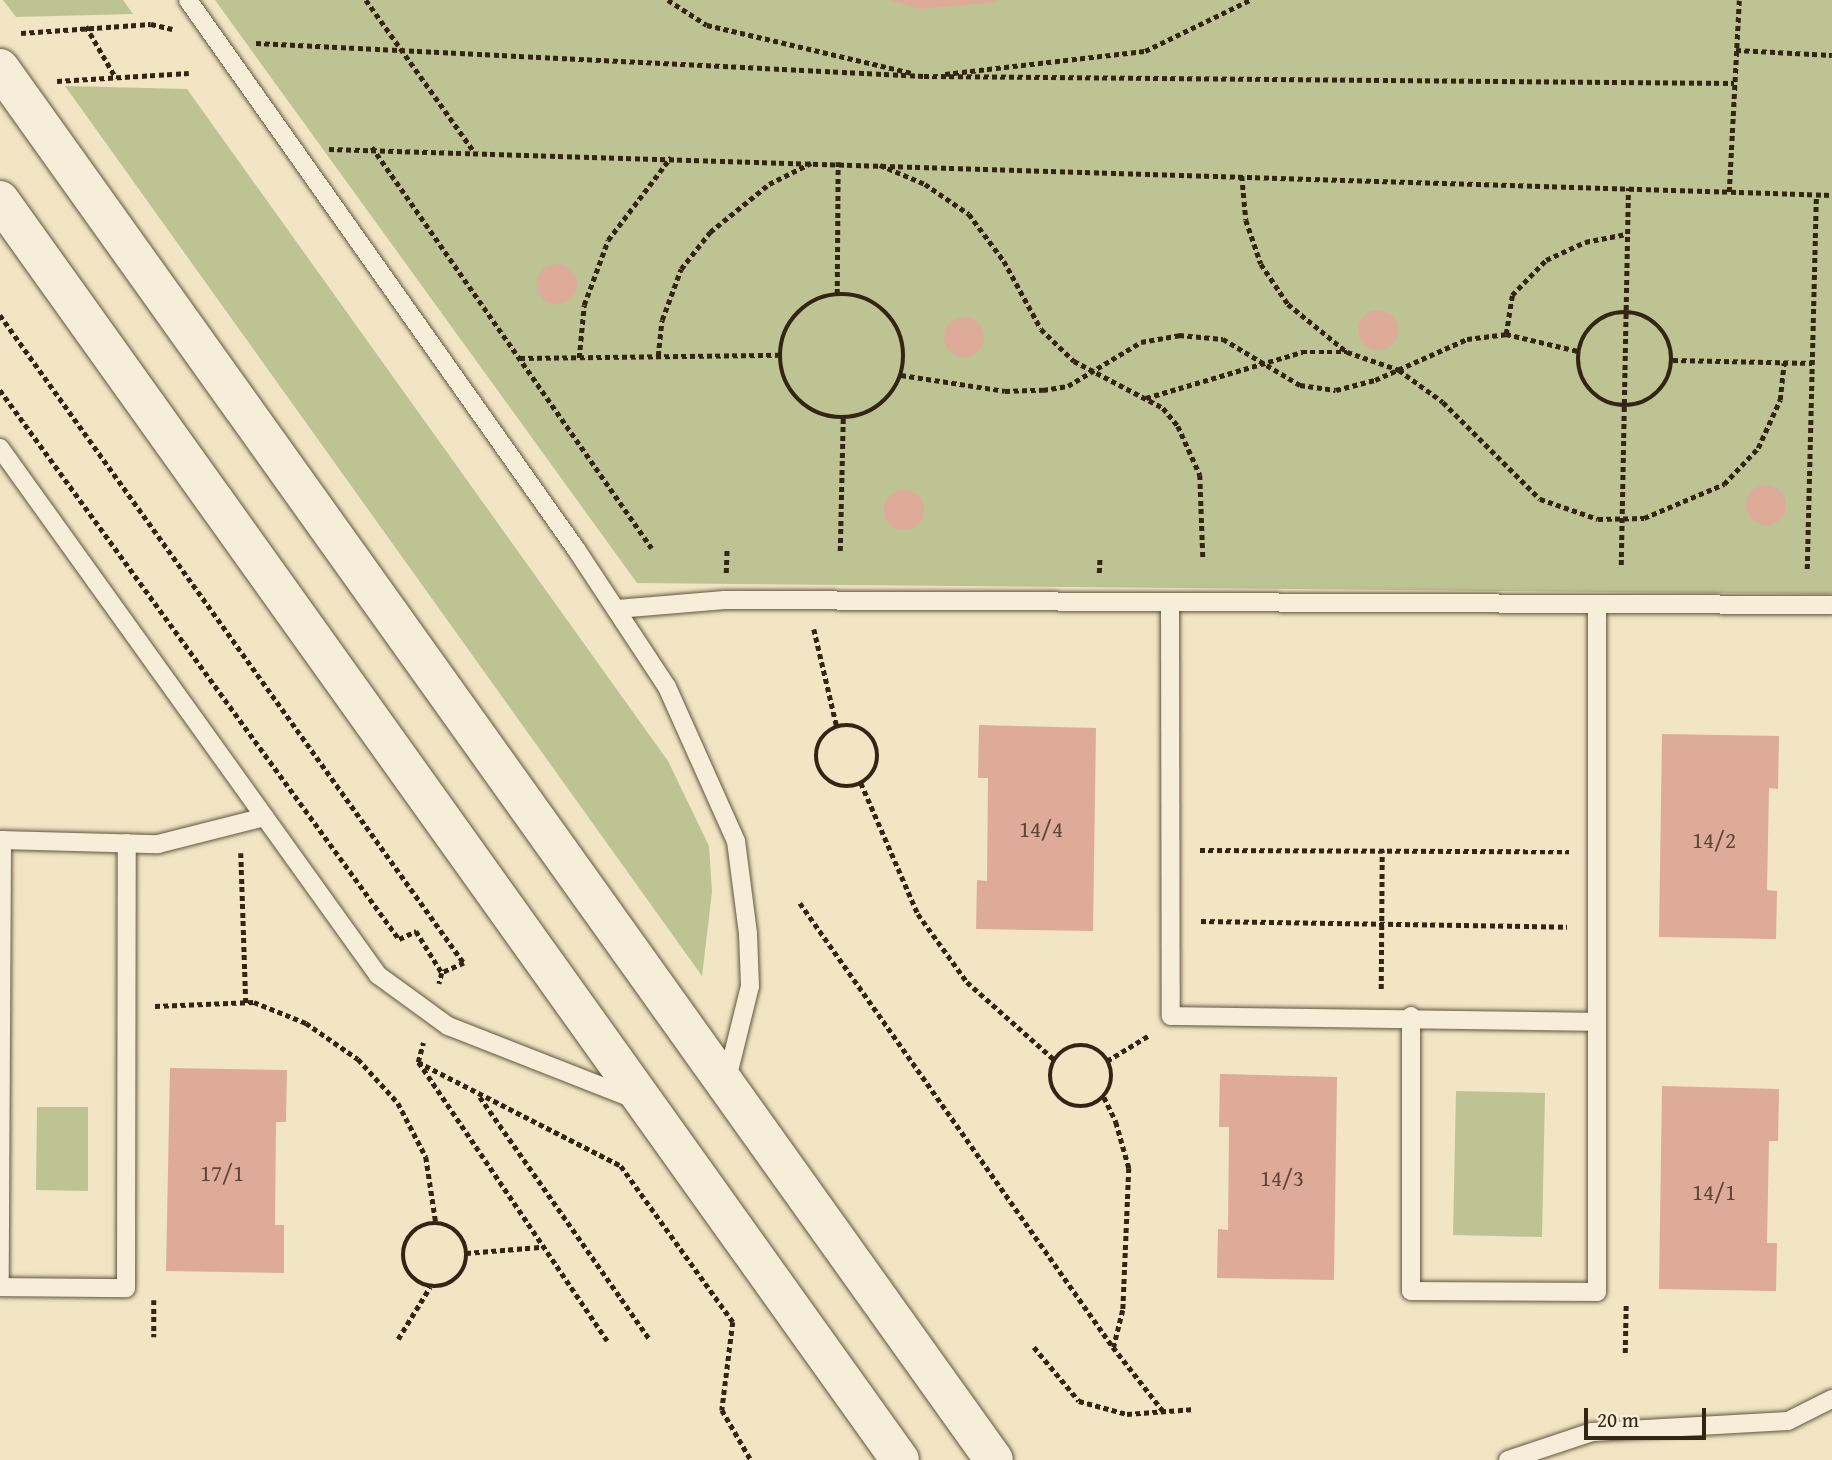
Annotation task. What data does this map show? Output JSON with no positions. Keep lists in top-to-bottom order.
{
  "house_numbers": [
    "14/4",
    "14/2",
    "17/1",
    "14/3",
    "14/1"
  ],
  "scale_bar": "20 m"
}
